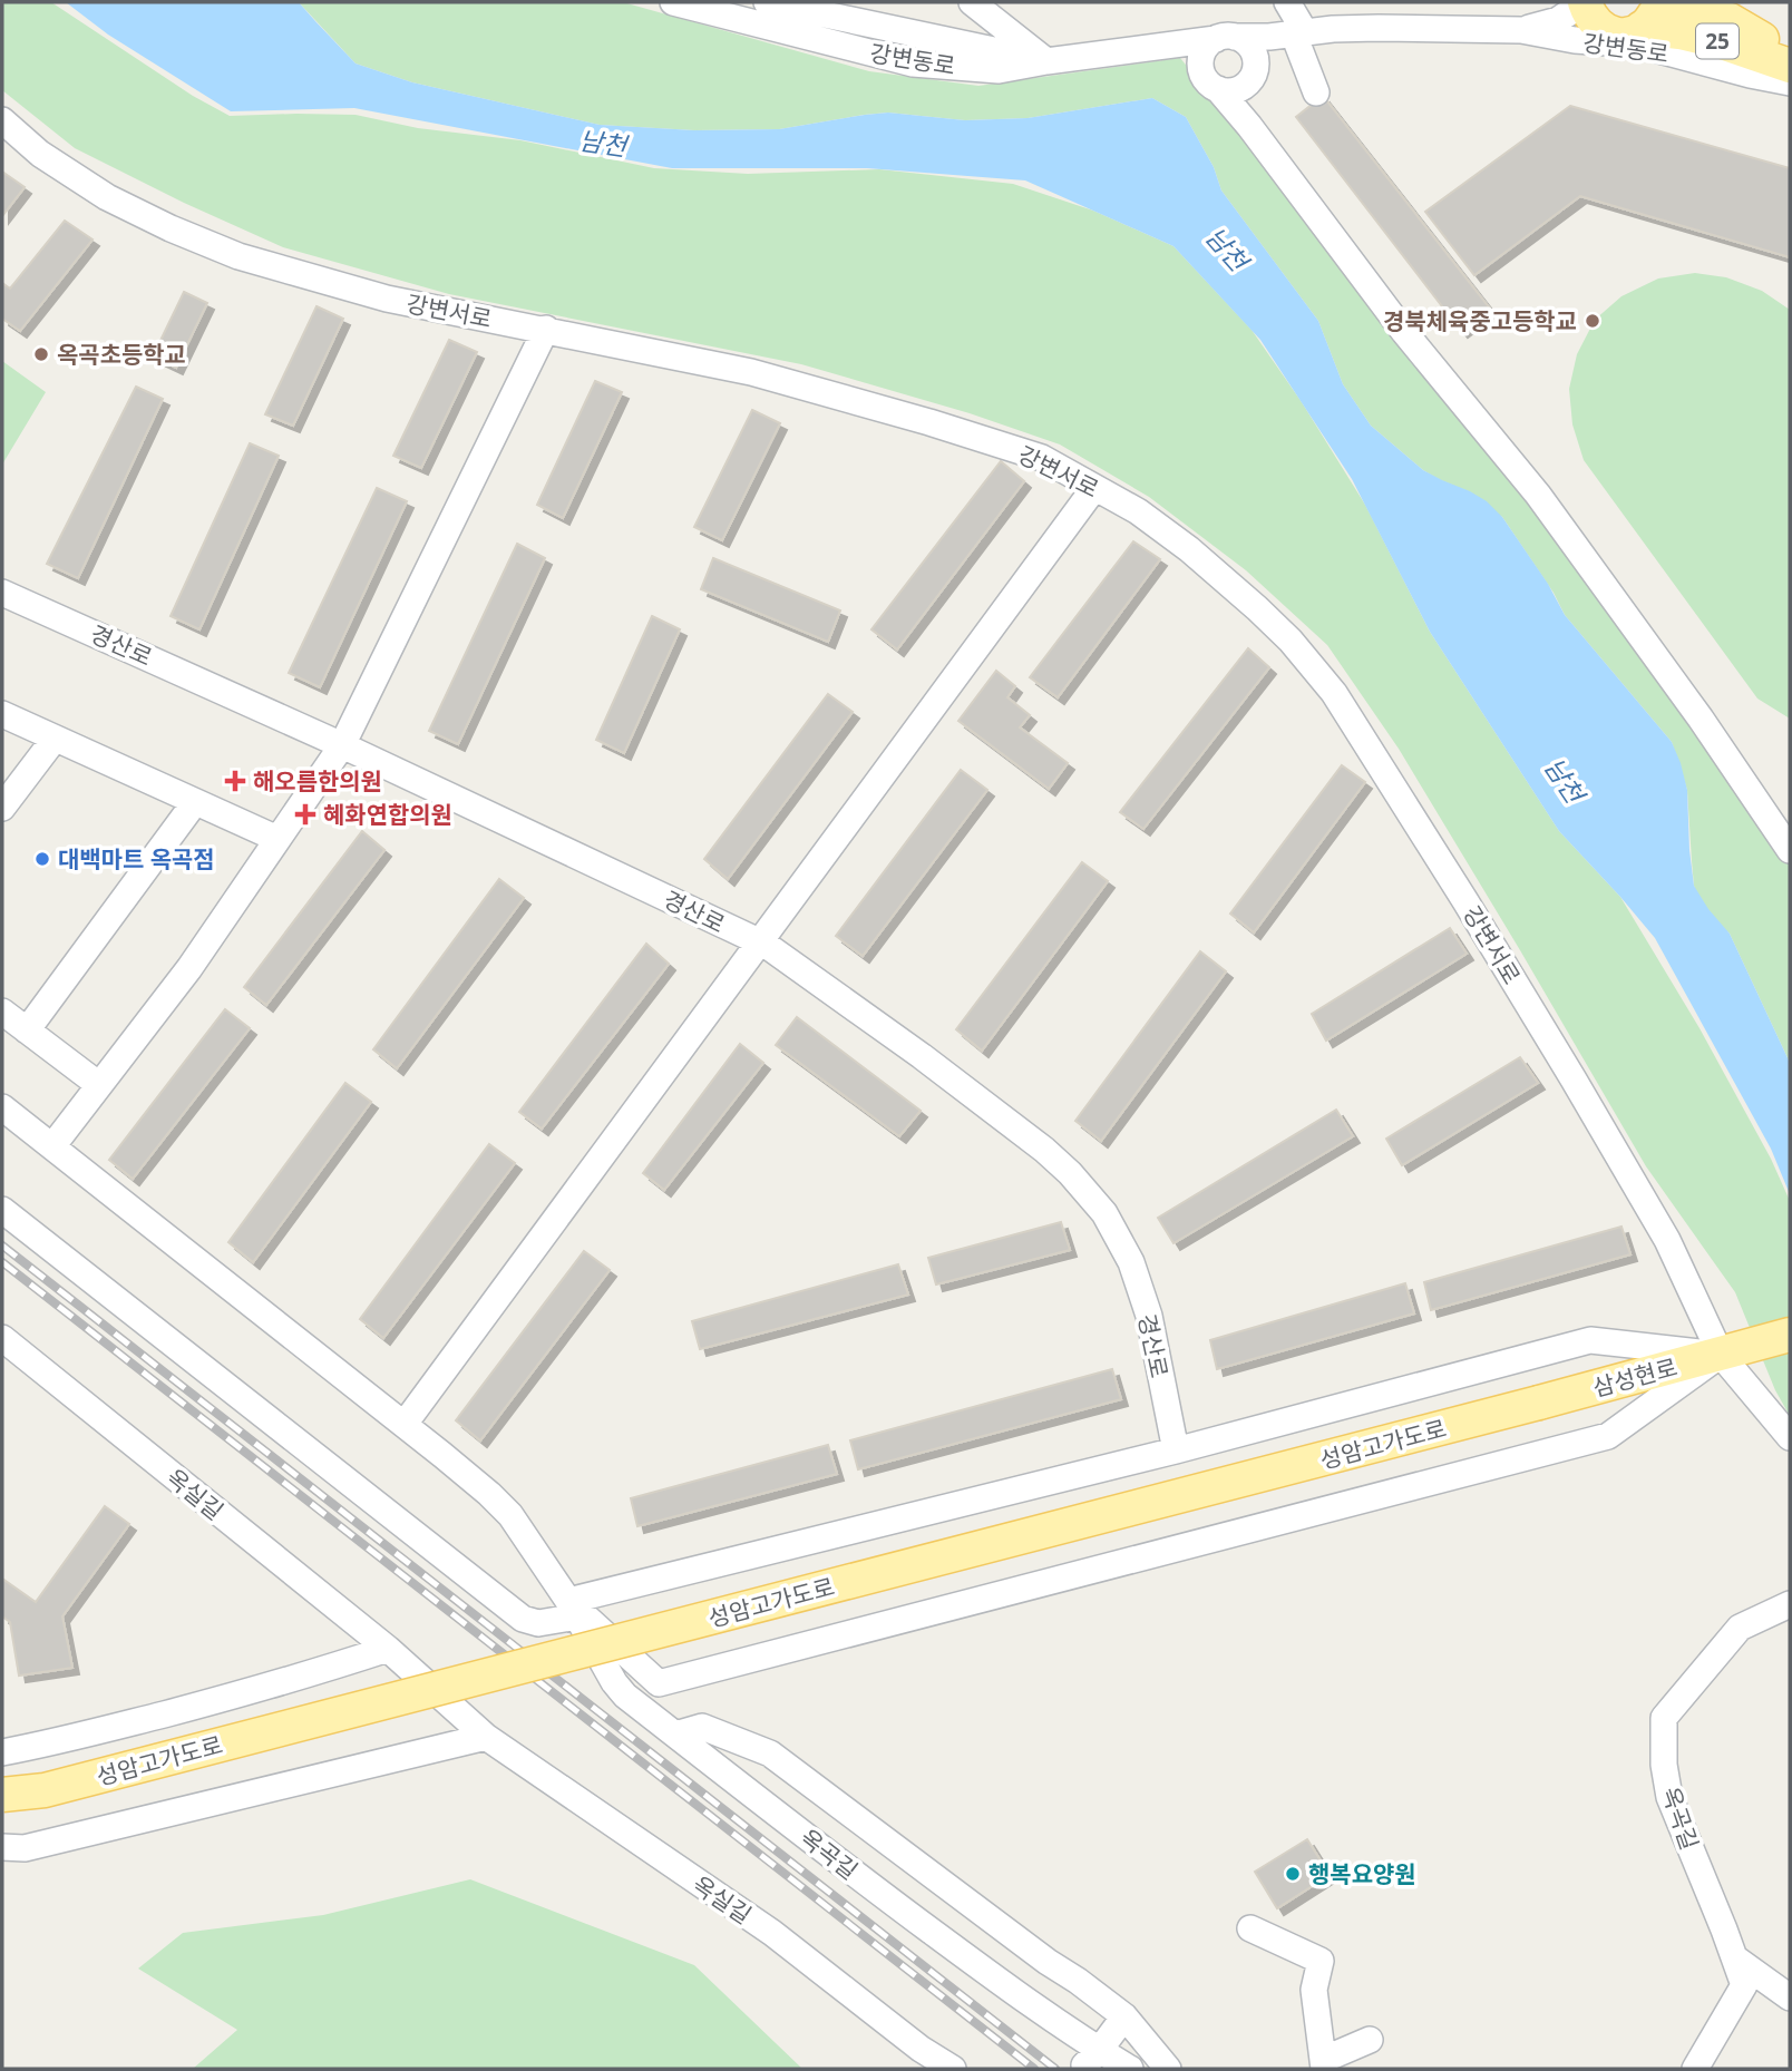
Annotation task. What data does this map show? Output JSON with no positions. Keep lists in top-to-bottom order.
{
  "streets": {
    "main road": ["25", "삼성현로", "성암고가도로"],
    "street": [
      "강변동로",
      "강변서로",
      "경산로",
      "옥실길",
      "옥곡길"
    ]
  },
  "crossings": [
    ["25", "강변동로"],
    ["강변서로", "삼성현로"],
    ["삼성현로", "성암고가도로"]
  ],
  "water": ["남천"],
  "places": {
    "other": [
      "경북체육중고등학교",
      "옥곡초등학교",
      "대백마트 옥곡점",
      "행복요양원"
    ],
    "health": ["해오름한의원", "혜화연합의원"]
  }
}
